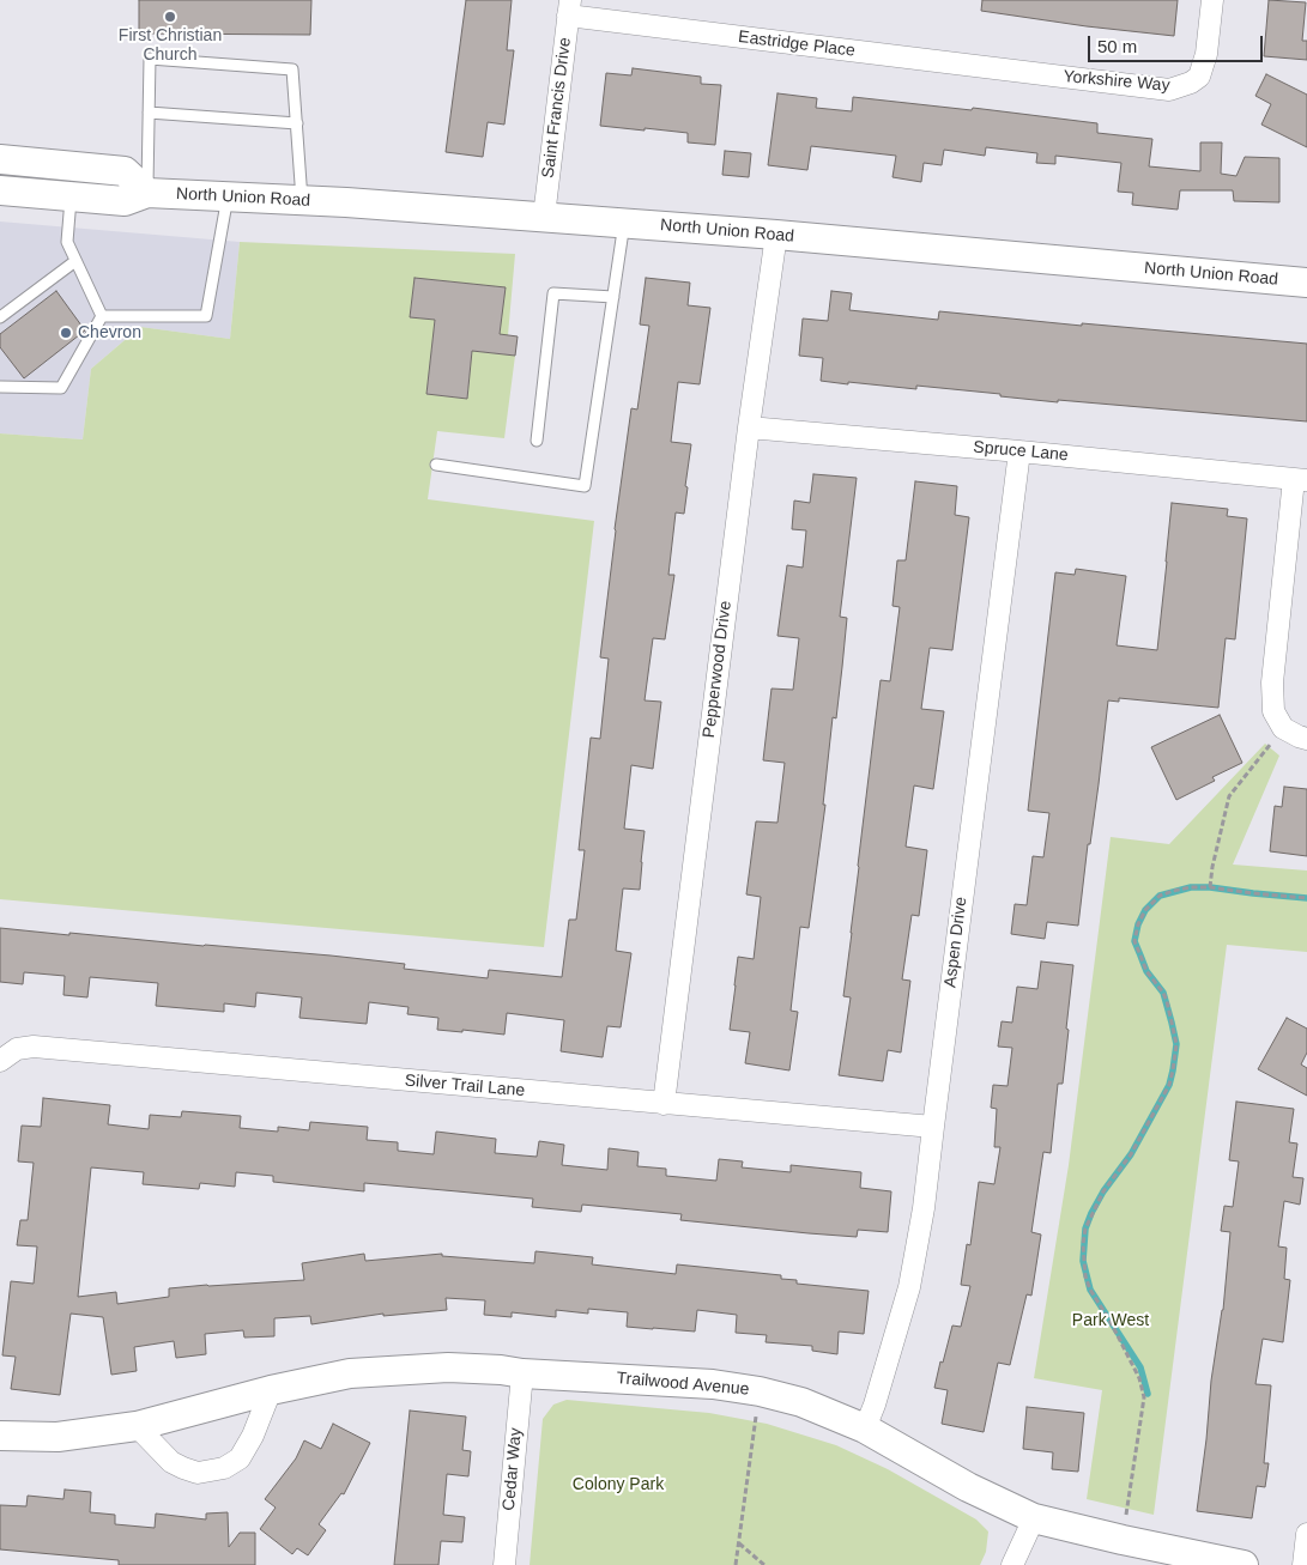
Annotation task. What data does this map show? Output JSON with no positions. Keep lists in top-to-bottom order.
{
  "streets": {
    "street": [
      "Eastridge Place",
      "Yorkshire Way",
      "Saint Francis Drive",
      "North Union Road",
      "Spruce Lane",
      "Pepperwood Drive",
      "Aspen Drive",
      "Silver Trail Lane",
      "Trailwood Avenue",
      "Cedar Way"
    ]
  },
  "crossings": [
    ["Eastridge Place", "Yorkshire Way"],
    ["Eastridge Place", "Saint Francis Drive"],
    ["Saint Francis Drive", "North Union Road"],
    ["North Union Road", "Pepperwood Drive"],
    ["Spruce Lane", "Pepperwood Drive"],
    ["Spruce Lane", "Aspen Drive"],
    ["Pepperwood Drive", "Silver Trail Lane"],
    ["Aspen Drive", "Silver Trail Lane"],
    ["Aspen Drive", "Trailwood Avenue"],
    ["Trailwood Avenue", "Cedar Way"]
  ],
  "parks": ["Park West", "Colony Park"],
  "places": ["First Christian Church", "Chevron"],
  "scale_bar": "50 m"
}
